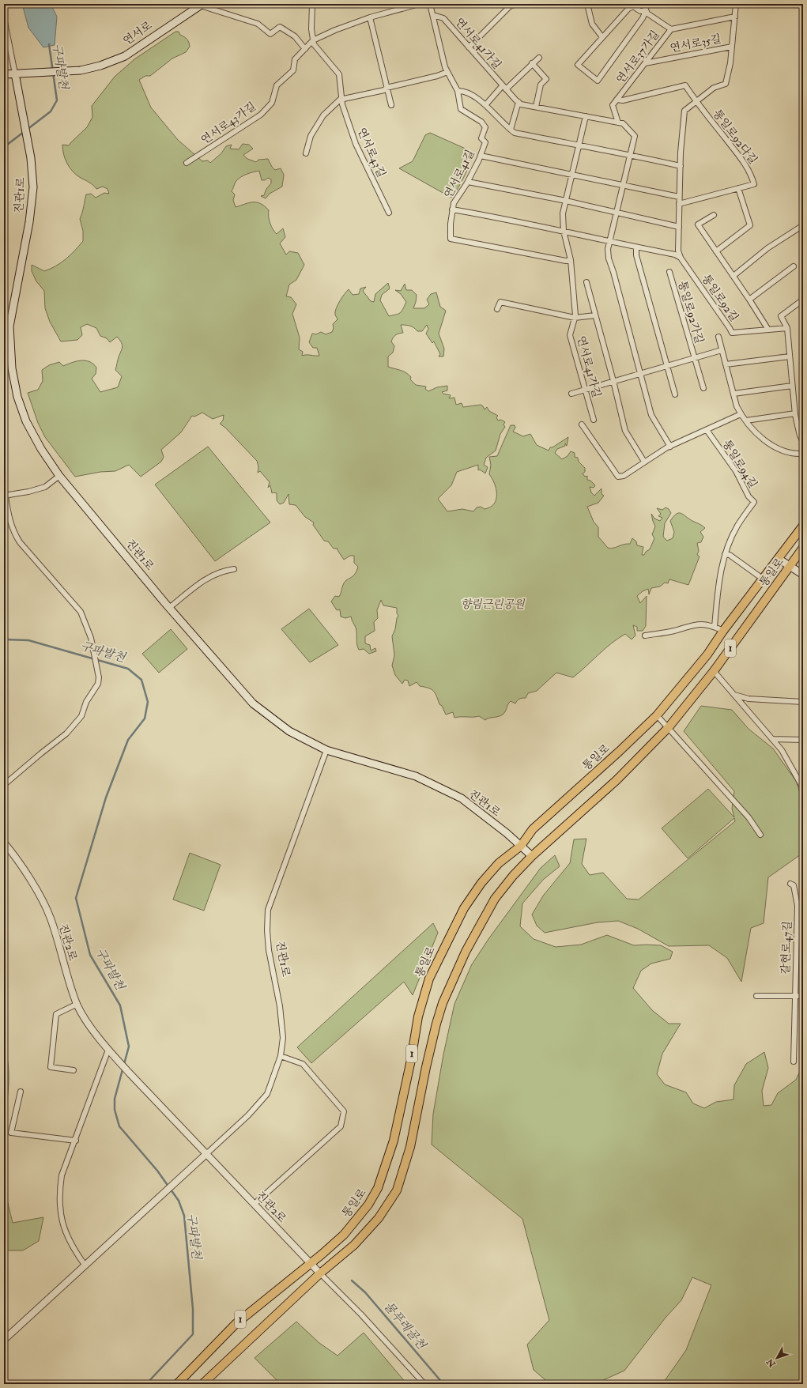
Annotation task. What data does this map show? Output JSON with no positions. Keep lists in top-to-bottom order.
{
  "streets": {
    "main road": [
      "연서로",
      "진관1로",
      "통일로",
      "1"
    ],
    "street": [
      "연서로41가길",
      "연서로35길",
      "연서로37가길",
      "연서로43가길",
      "통일로92다길",
      "연서로43길",
      "연서로41길",
      "통일로92길",
      "통일로92가길",
      "통일로94길",
      "진관2로",
      "갈현로47길"
    ]
  },
  "crossings": [
    ["연서로", "진관1로"],
    ["연서로41가길", "연서로37가길"],
    ["연서로41가길", "연서로41길"],
    ["연서로41가길", "통일로92가길"],
    ["연서로35길", "연서로37가길"],
    ["연서로35길", "통일로92다길"],
    ["연서로37가길", "통일로92다길"],
    ["연서로43가길", "연서로43길"],
    ["진관1로", "통일로"],
    ["진관1로", "진관2로"],
    ["통일로94길", "통일로"],
    ["통일로", "진관2로"]
  ],
  "water": ["구파발천", "물푸레골천"],
  "parks": ["향림근린공원"],
  "north": "bottom left"
}
